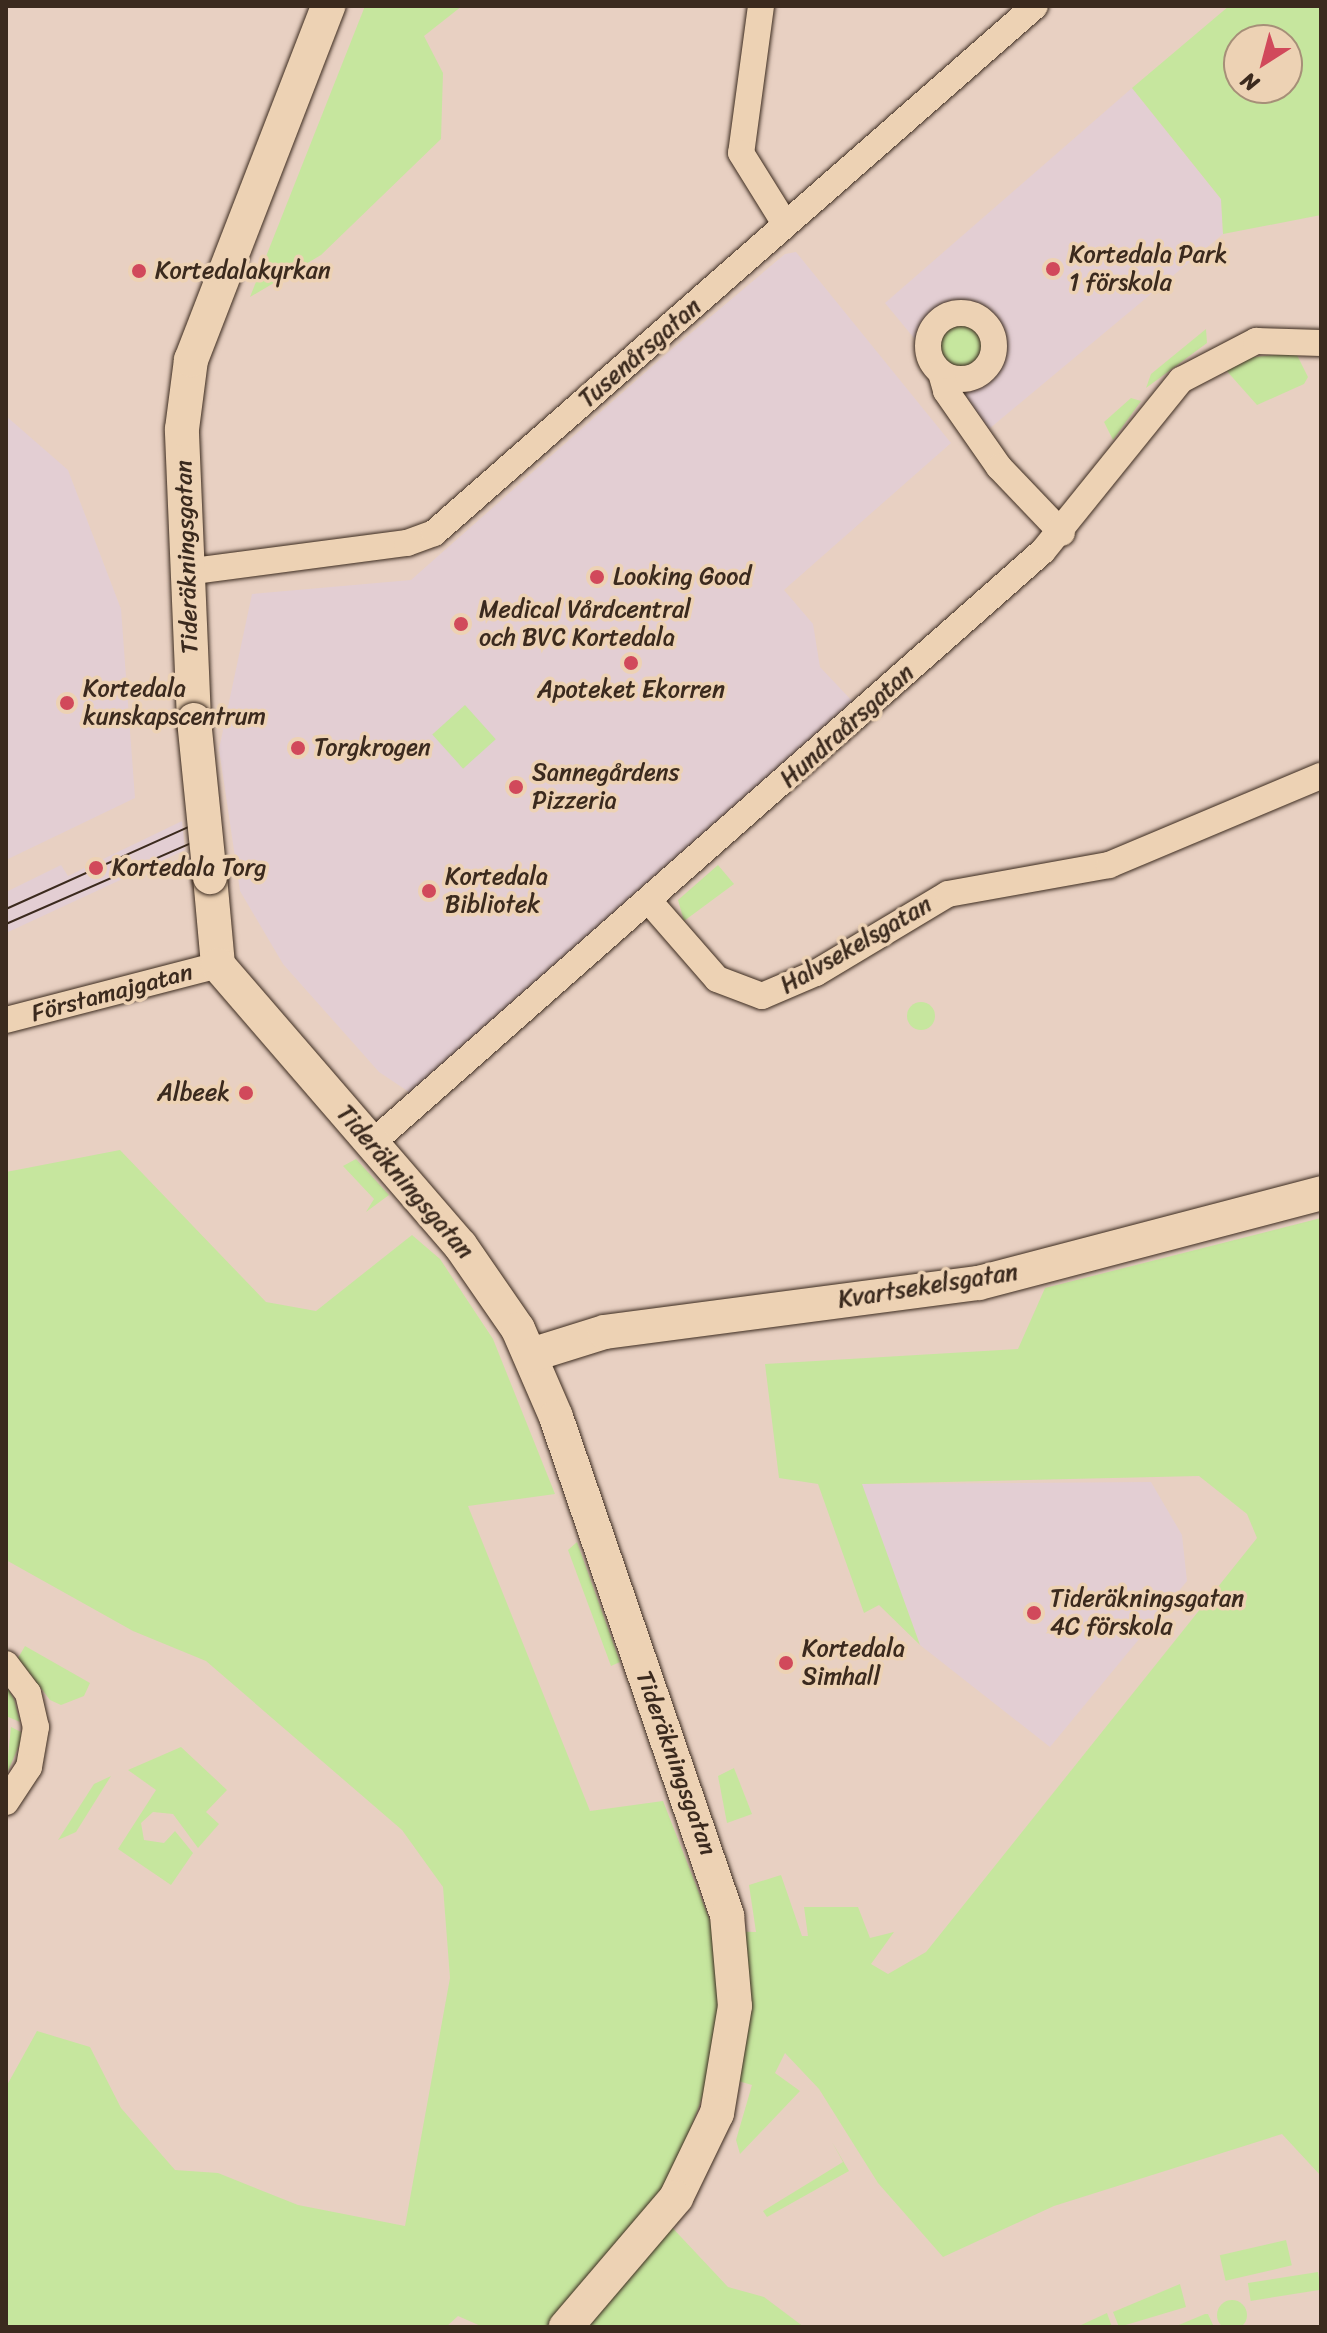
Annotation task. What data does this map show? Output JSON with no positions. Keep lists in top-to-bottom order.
{
  "streets": {
    "street": [
      "Tusenårsgatan",
      "Tideräkningsgatan",
      "Hundraårsgatan",
      "Halvsekelsgatan",
      "Förstamajgatan",
      "Kvartsekelsgatan"
    ]
  },
  "crossings": [
    ["Tusenårsgatan", "Tideräkningsgatan"],
    ["Tideräkningsgatan", "Hundraårsgatan"],
    ["Tideräkningsgatan", "Förstamajgatan"],
    ["Tideräkningsgatan", "Kvartsekelsgatan"],
    ["Hundraårsgatan", "Halvsekelsgatan"]
  ],
  "places": [
    "Kortedala Park 1 förskola",
    "Kortedalakyrkan",
    "Looking Good",
    "Medical Vårdcentral och BVC Kortedala",
    "Apoteket Ekorren",
    "Kortedala kunskapscentrum",
    "Torgkrogen",
    "Sannegårdens Pizzeria",
    "Kortedala Torg",
    "Kortedala Bibliotek",
    "Albeek",
    "Tideräkningsgatan 4C förskola",
    "Kortedala Simhall"
  ],
  "north": "bottom left"
}
